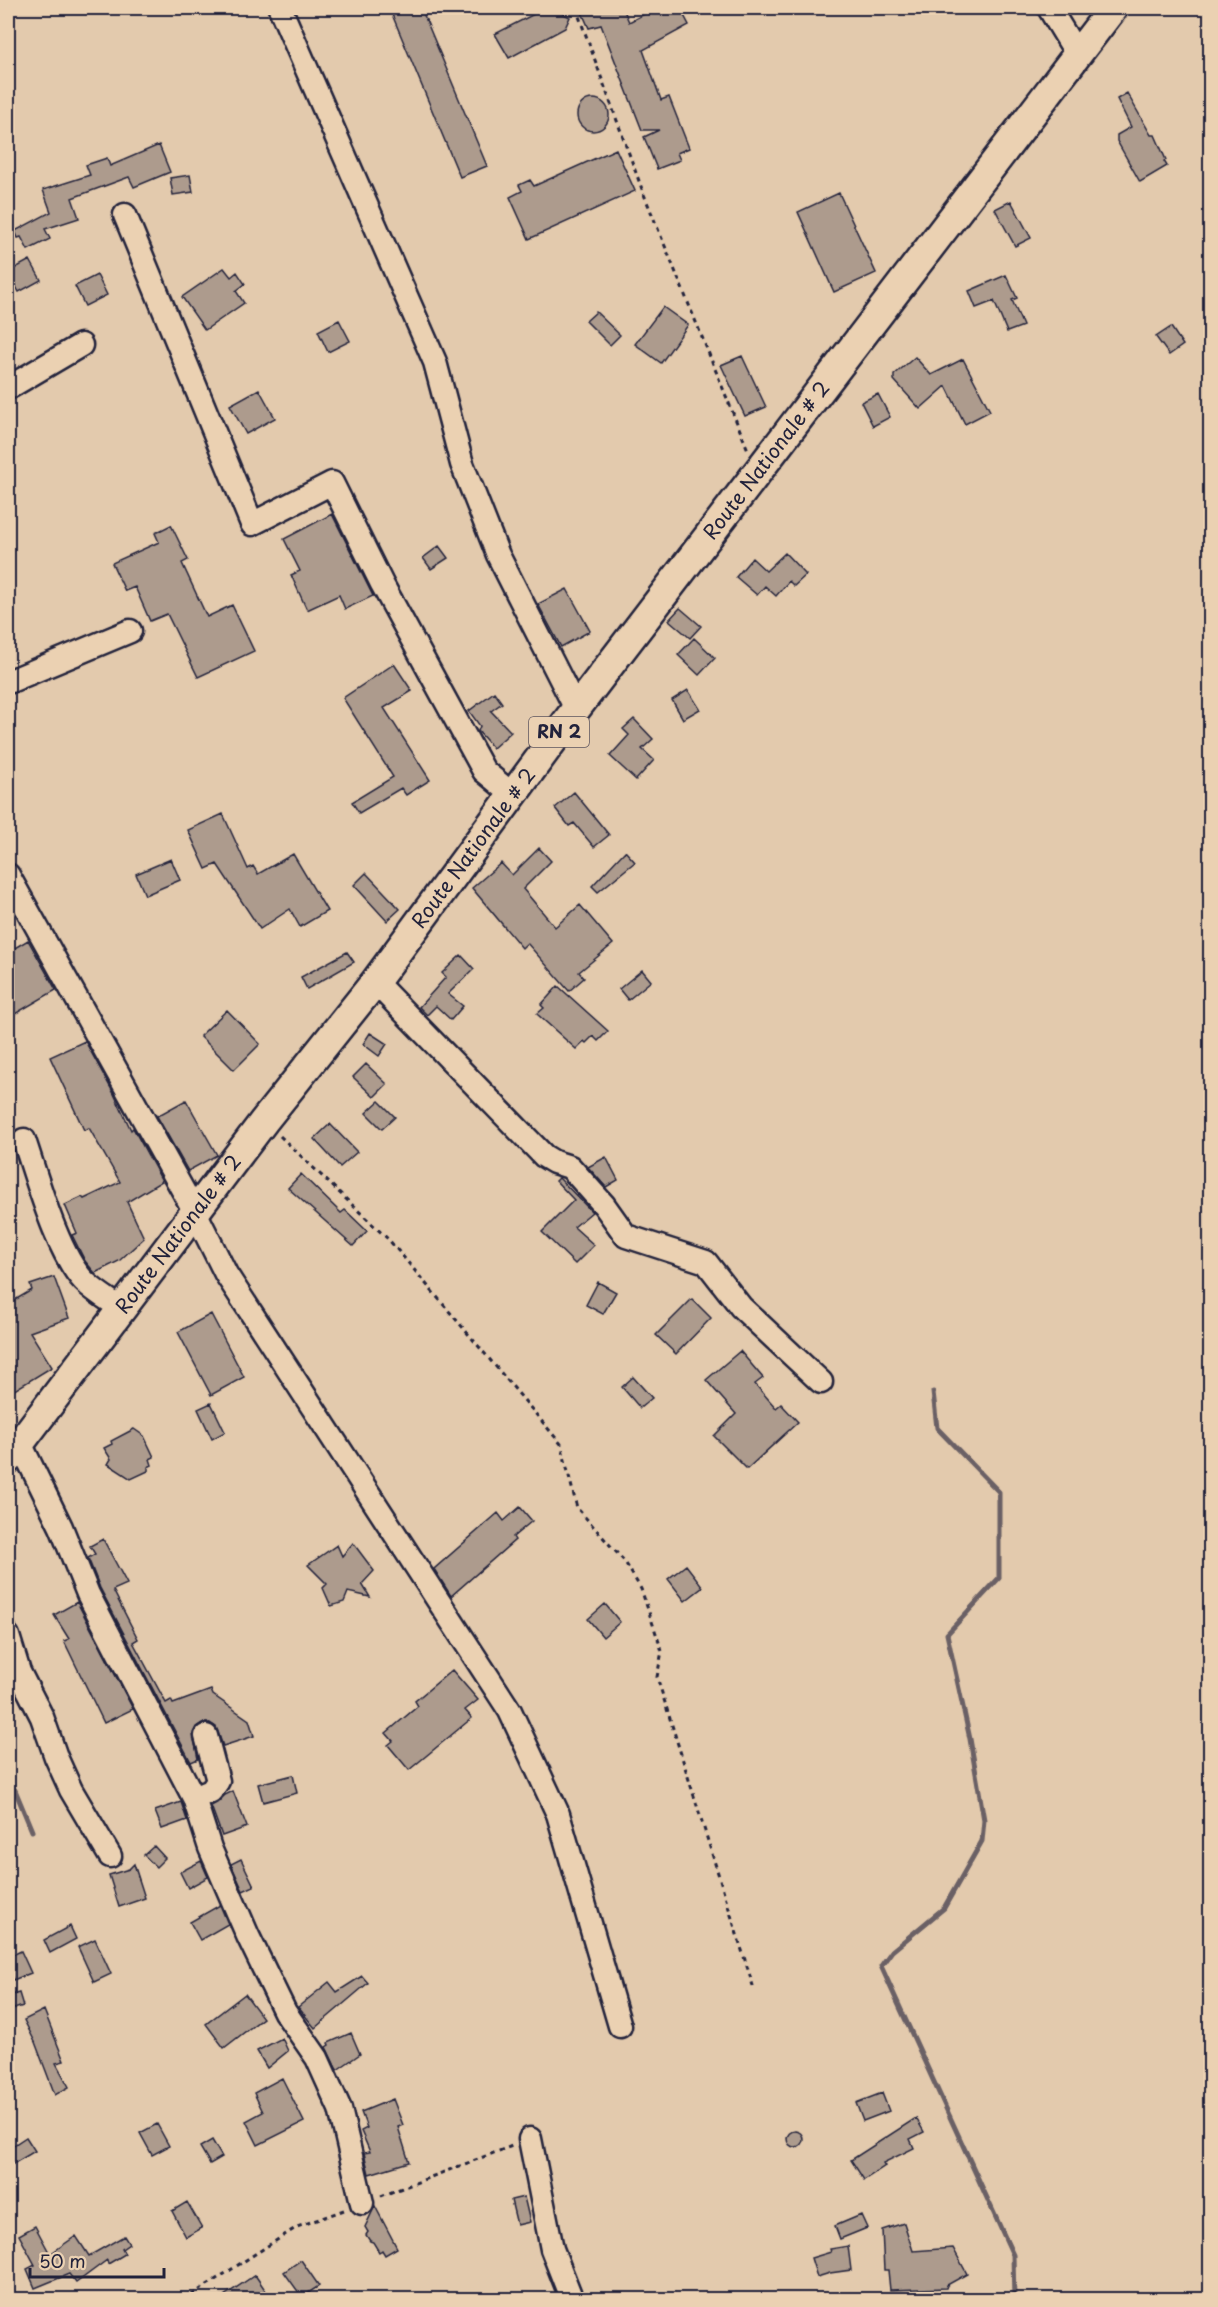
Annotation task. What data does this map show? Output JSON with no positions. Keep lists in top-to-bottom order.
{
  "streets": {
    "main road": ["Route Nationale # 2", "RN 2"]
  },
  "scale_bar": "50 m"
}
